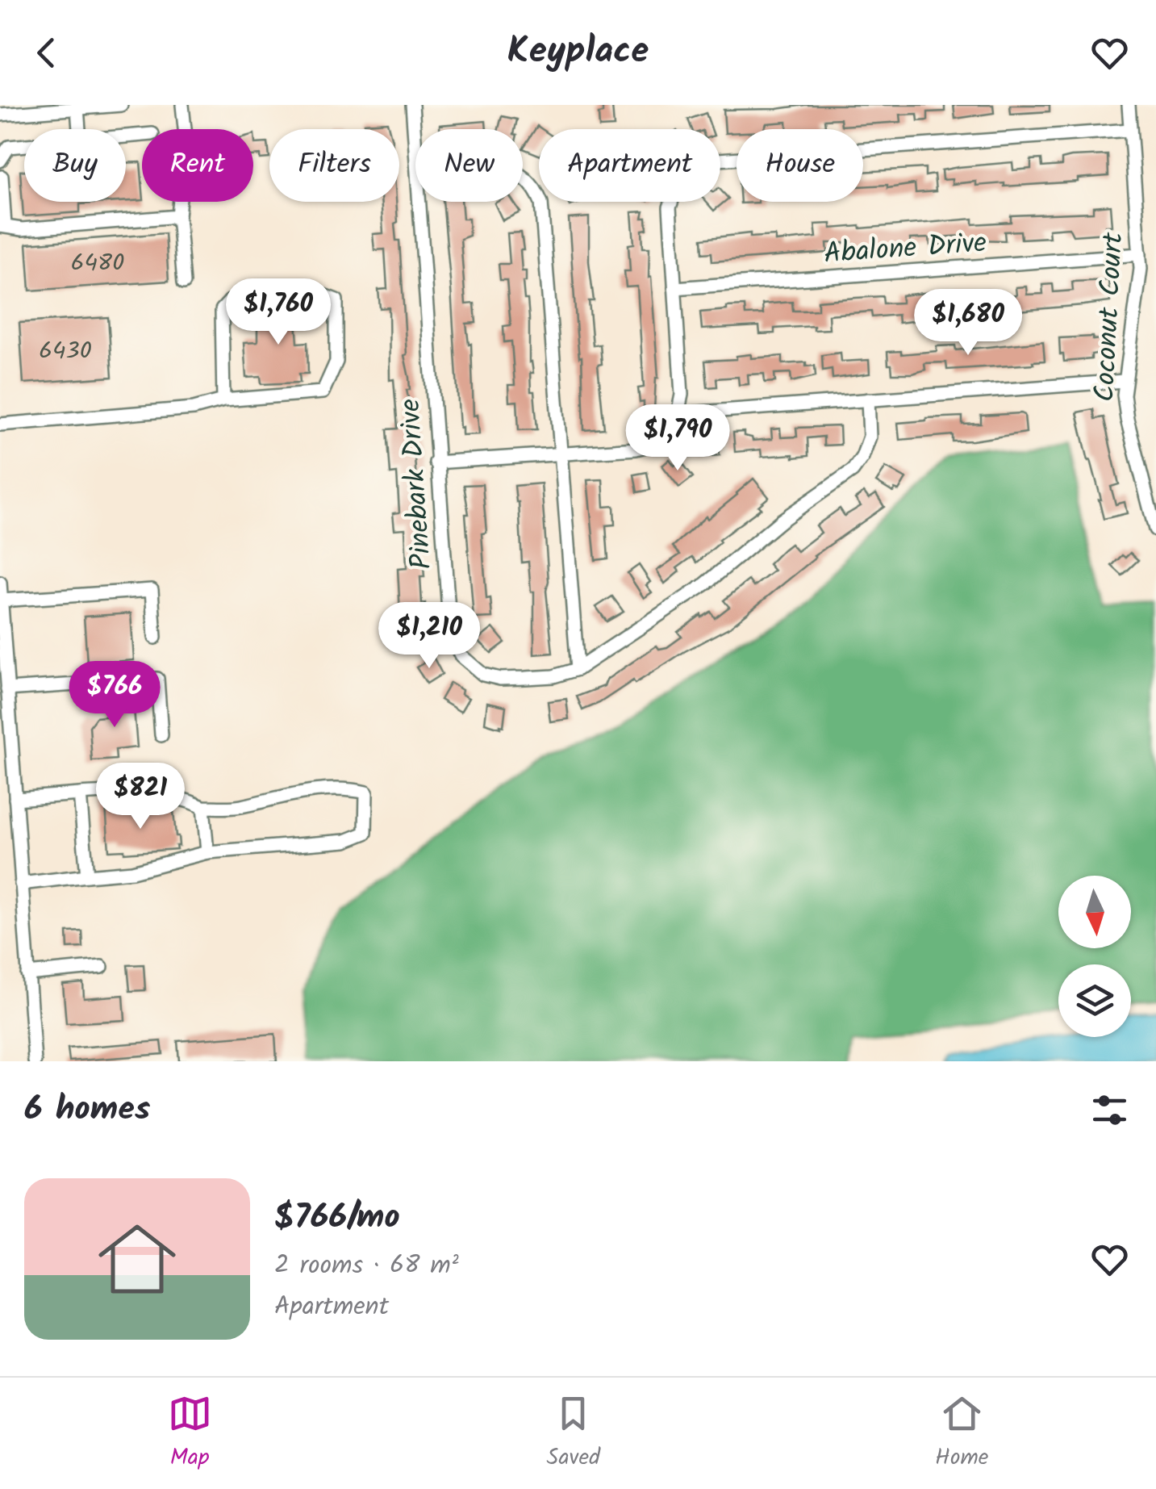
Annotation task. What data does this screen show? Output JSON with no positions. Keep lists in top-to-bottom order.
{
  "streets": {
    "street": ["Abalone Drive", "Coconut Court", "Pinebark Drive"]
  },
  "crossings": [
    ["Abalone Drive", "Coconut Court"]
  ],
  "house_numbers": ["6480", "6430"],
  "north": "bottom",
  "page": {
    "header": "Keyplace",
    "chip": [
      "Buy",
      "Rent",
      "Filters",
      "New",
      "Apartment",
      "House"
    ],
    "price": [
      "$1,760",
      "$1,680",
      "$1,790",
      "$1,210",
      "$766",
      "$821"
    ],
    "heading": "6 homes",
    "list": [
      {
        "name": "$766/mo",
        "note": "2 rooms · 68 m² · Apartment"
      }
    ],
    "tabs": ["Map", "Saved", "Home"]
  }
}
